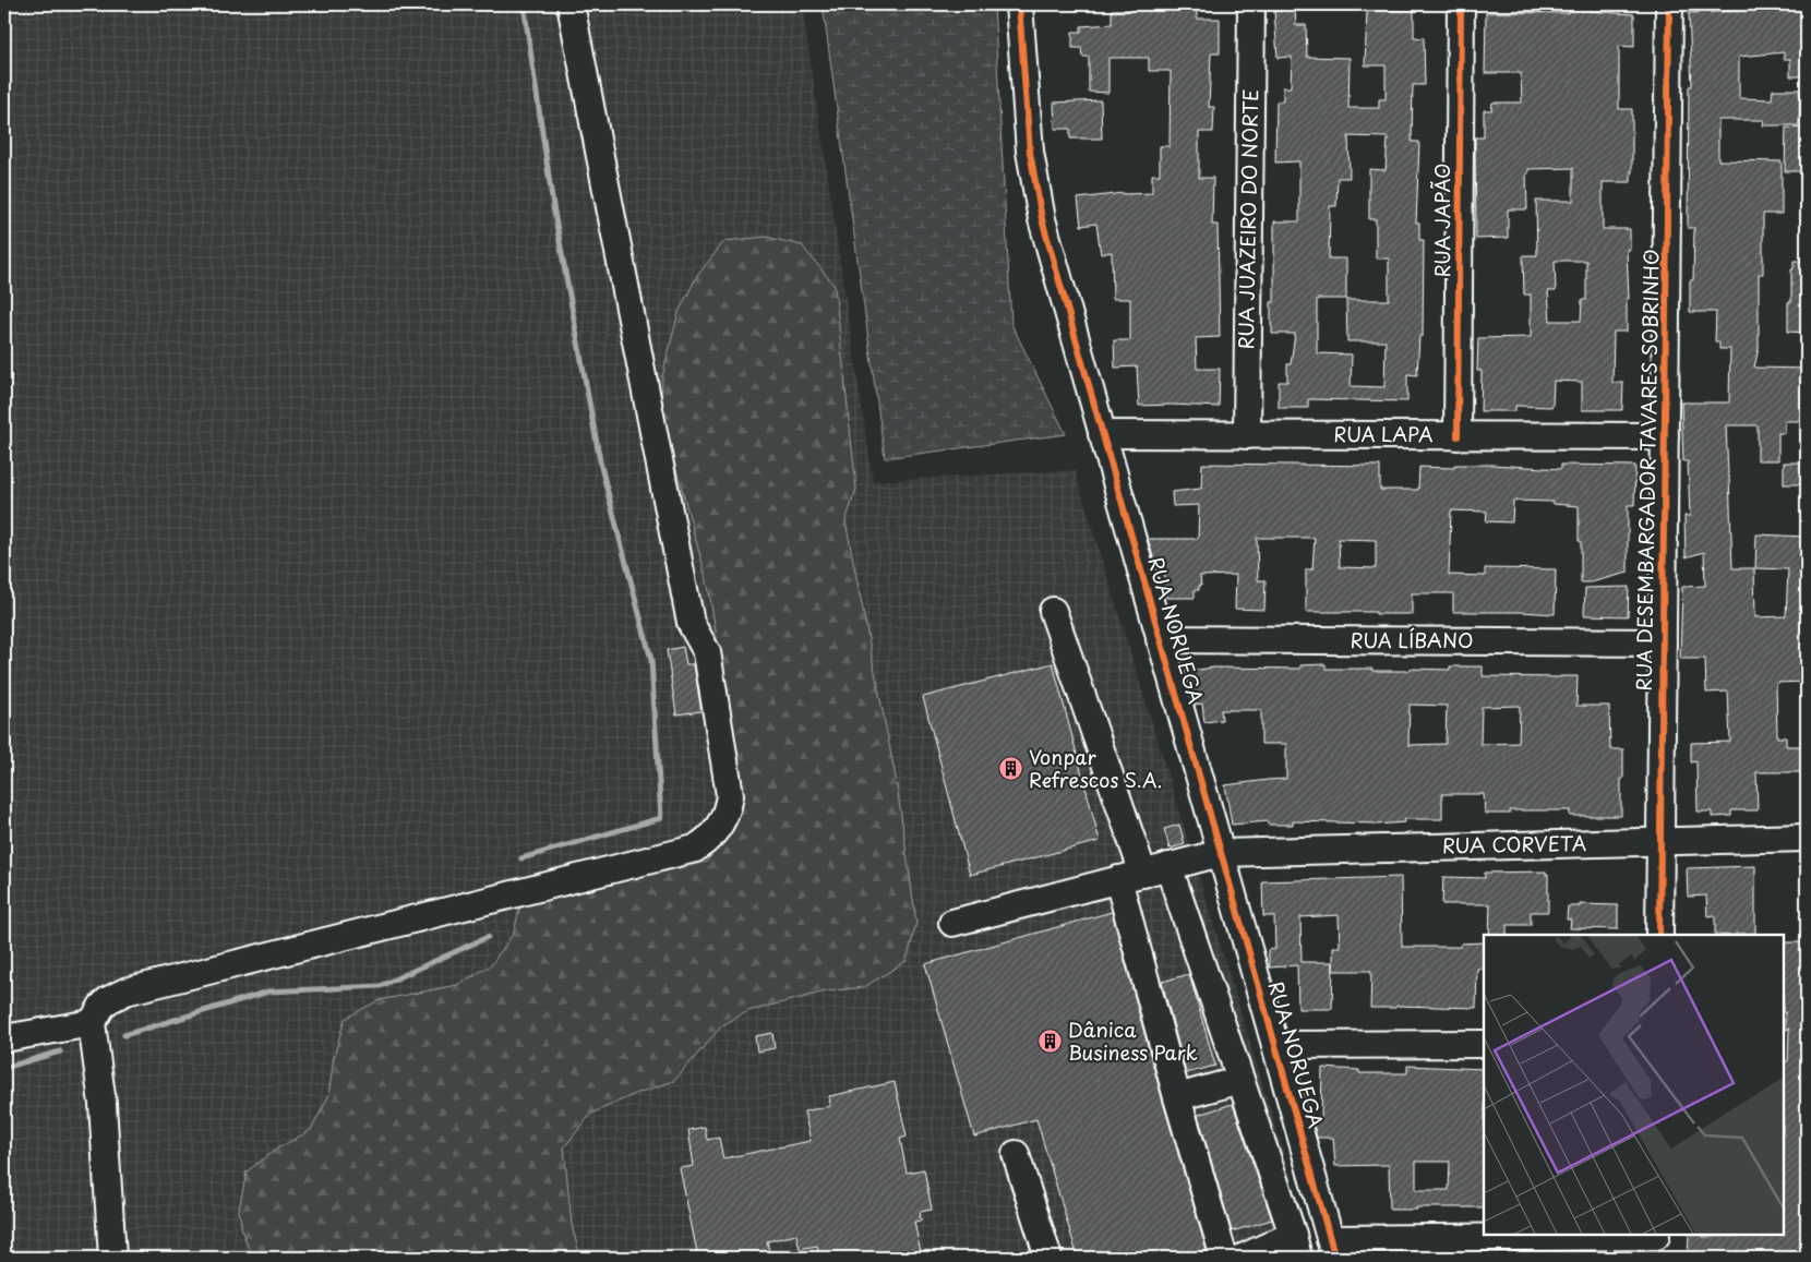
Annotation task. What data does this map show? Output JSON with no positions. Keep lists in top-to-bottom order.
{
  "streets": {
    "street": [
      "RUA JUAZEIRO DO NORTE",
      "RUA JAPÃO",
      "RUA LAPA",
      "RUA DESEMBARGADOR TAVARES SOBRINHO",
      "RUA NORUEGA",
      "RUA LÍBANO",
      "RUA CORVETA"
    ]
  },
  "crossings": [
    ["RUA JUAZEIRO DO NORTE", "RUA LAPA"],
    ["RUA JAPÃO", "RUA LAPA"],
    ["RUA LAPA", "RUA DESEMBARGADOR TAVARES SOBRINHO"],
    ["RUA LAPA", "RUA NORUEGA"],
    ["RUA DESEMBARGADOR TAVARES SOBRINHO", "RUA LÍBANO"],
    ["RUA DESEMBARGADOR TAVARES SOBRINHO", "RUA CORVETA"],
    ["RUA NORUEGA", "RUA LÍBANO"],
    ["RUA NORUEGA", "RUA CORVETA"]
  ],
  "places": {
    "building": ["Vonpar Refrescos S.A.", "Dânica Business Park"]
  }
}
